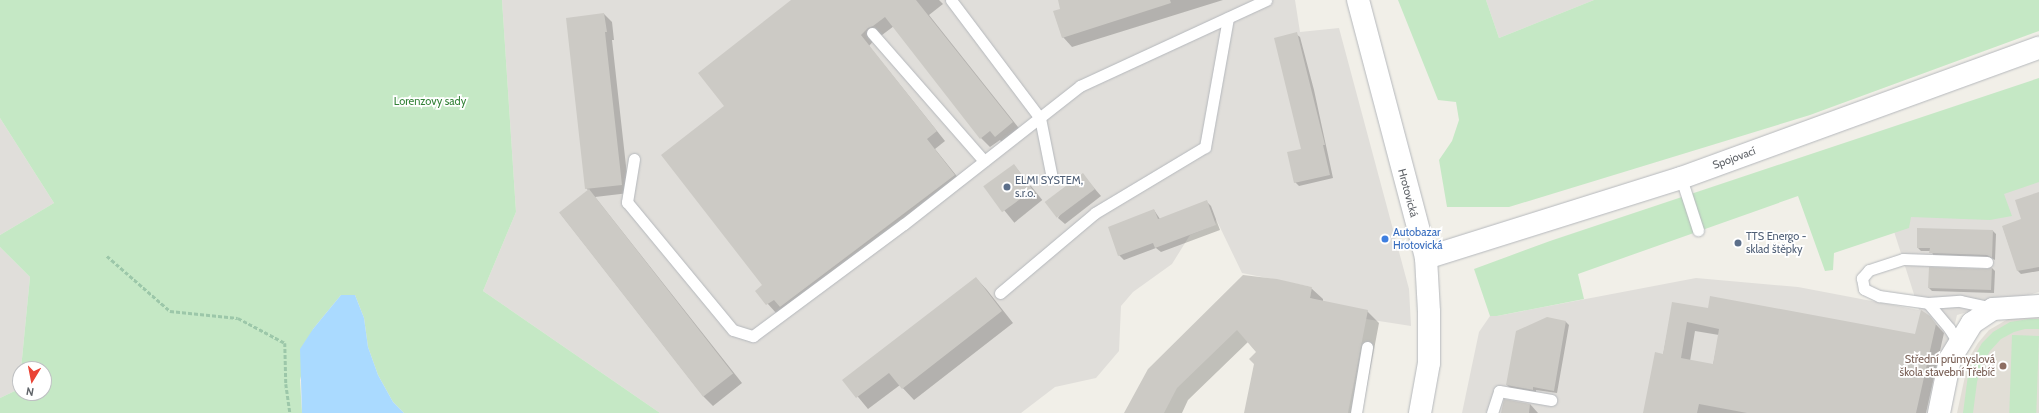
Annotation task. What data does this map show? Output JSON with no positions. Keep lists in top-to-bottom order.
{
  "streets": {
    "main road": ["Spojovací", "Hrotovická"]
  },
  "crossings": [
    ["Spojovací", "Hrotovická"]
  ],
  "parks": ["Lorenzovy sady"],
  "places": [
    "ELMI SYSTEM, s.r.o.",
    "Autobazar Hrotovická",
    "TTS Energo - sklad štěpky",
    "Střední průmyslová škola stavební Třebíč"
  ],
  "north": "bottom"
}
